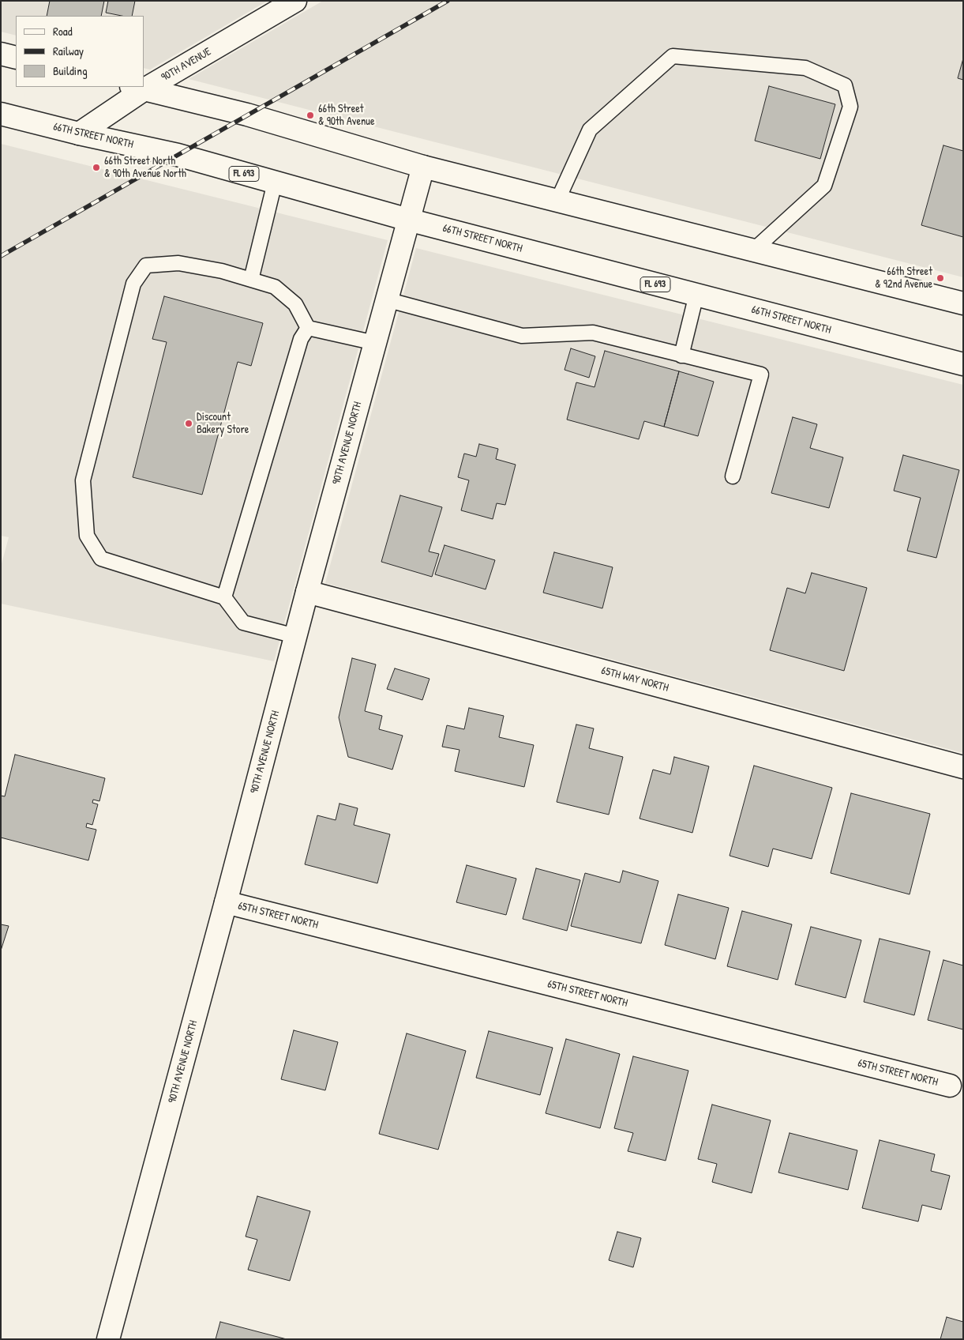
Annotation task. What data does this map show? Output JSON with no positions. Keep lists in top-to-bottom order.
{
  "streets": {
    "street": [
      "90TH AVENUE",
      "66TH STREET NORTH",
      "FL 693",
      "90TH AVENUE NORTH",
      "65TH WAY NORTH",
      "65TH STREET NORTH"
    ]
  },
  "crossings": [
    ["90TH AVENUE", "66TH STREET NORTH"],
    ["66TH STREET NORTH", "90TH AVENUE NORTH"],
    ["90TH AVENUE NORTH", "65TH WAY NORTH"],
    ["90TH AVENUE NORTH", "65TH STREET NORTH"]
  ],
  "places": [
    "66th Street & 90th Avenue",
    "66th Street North & 90th Avenue North",
    "66th Street & 92nd Avenue",
    "Discount Bakery Store"
  ],
  "legend": ["Road", "Railway", "Building"]
}
